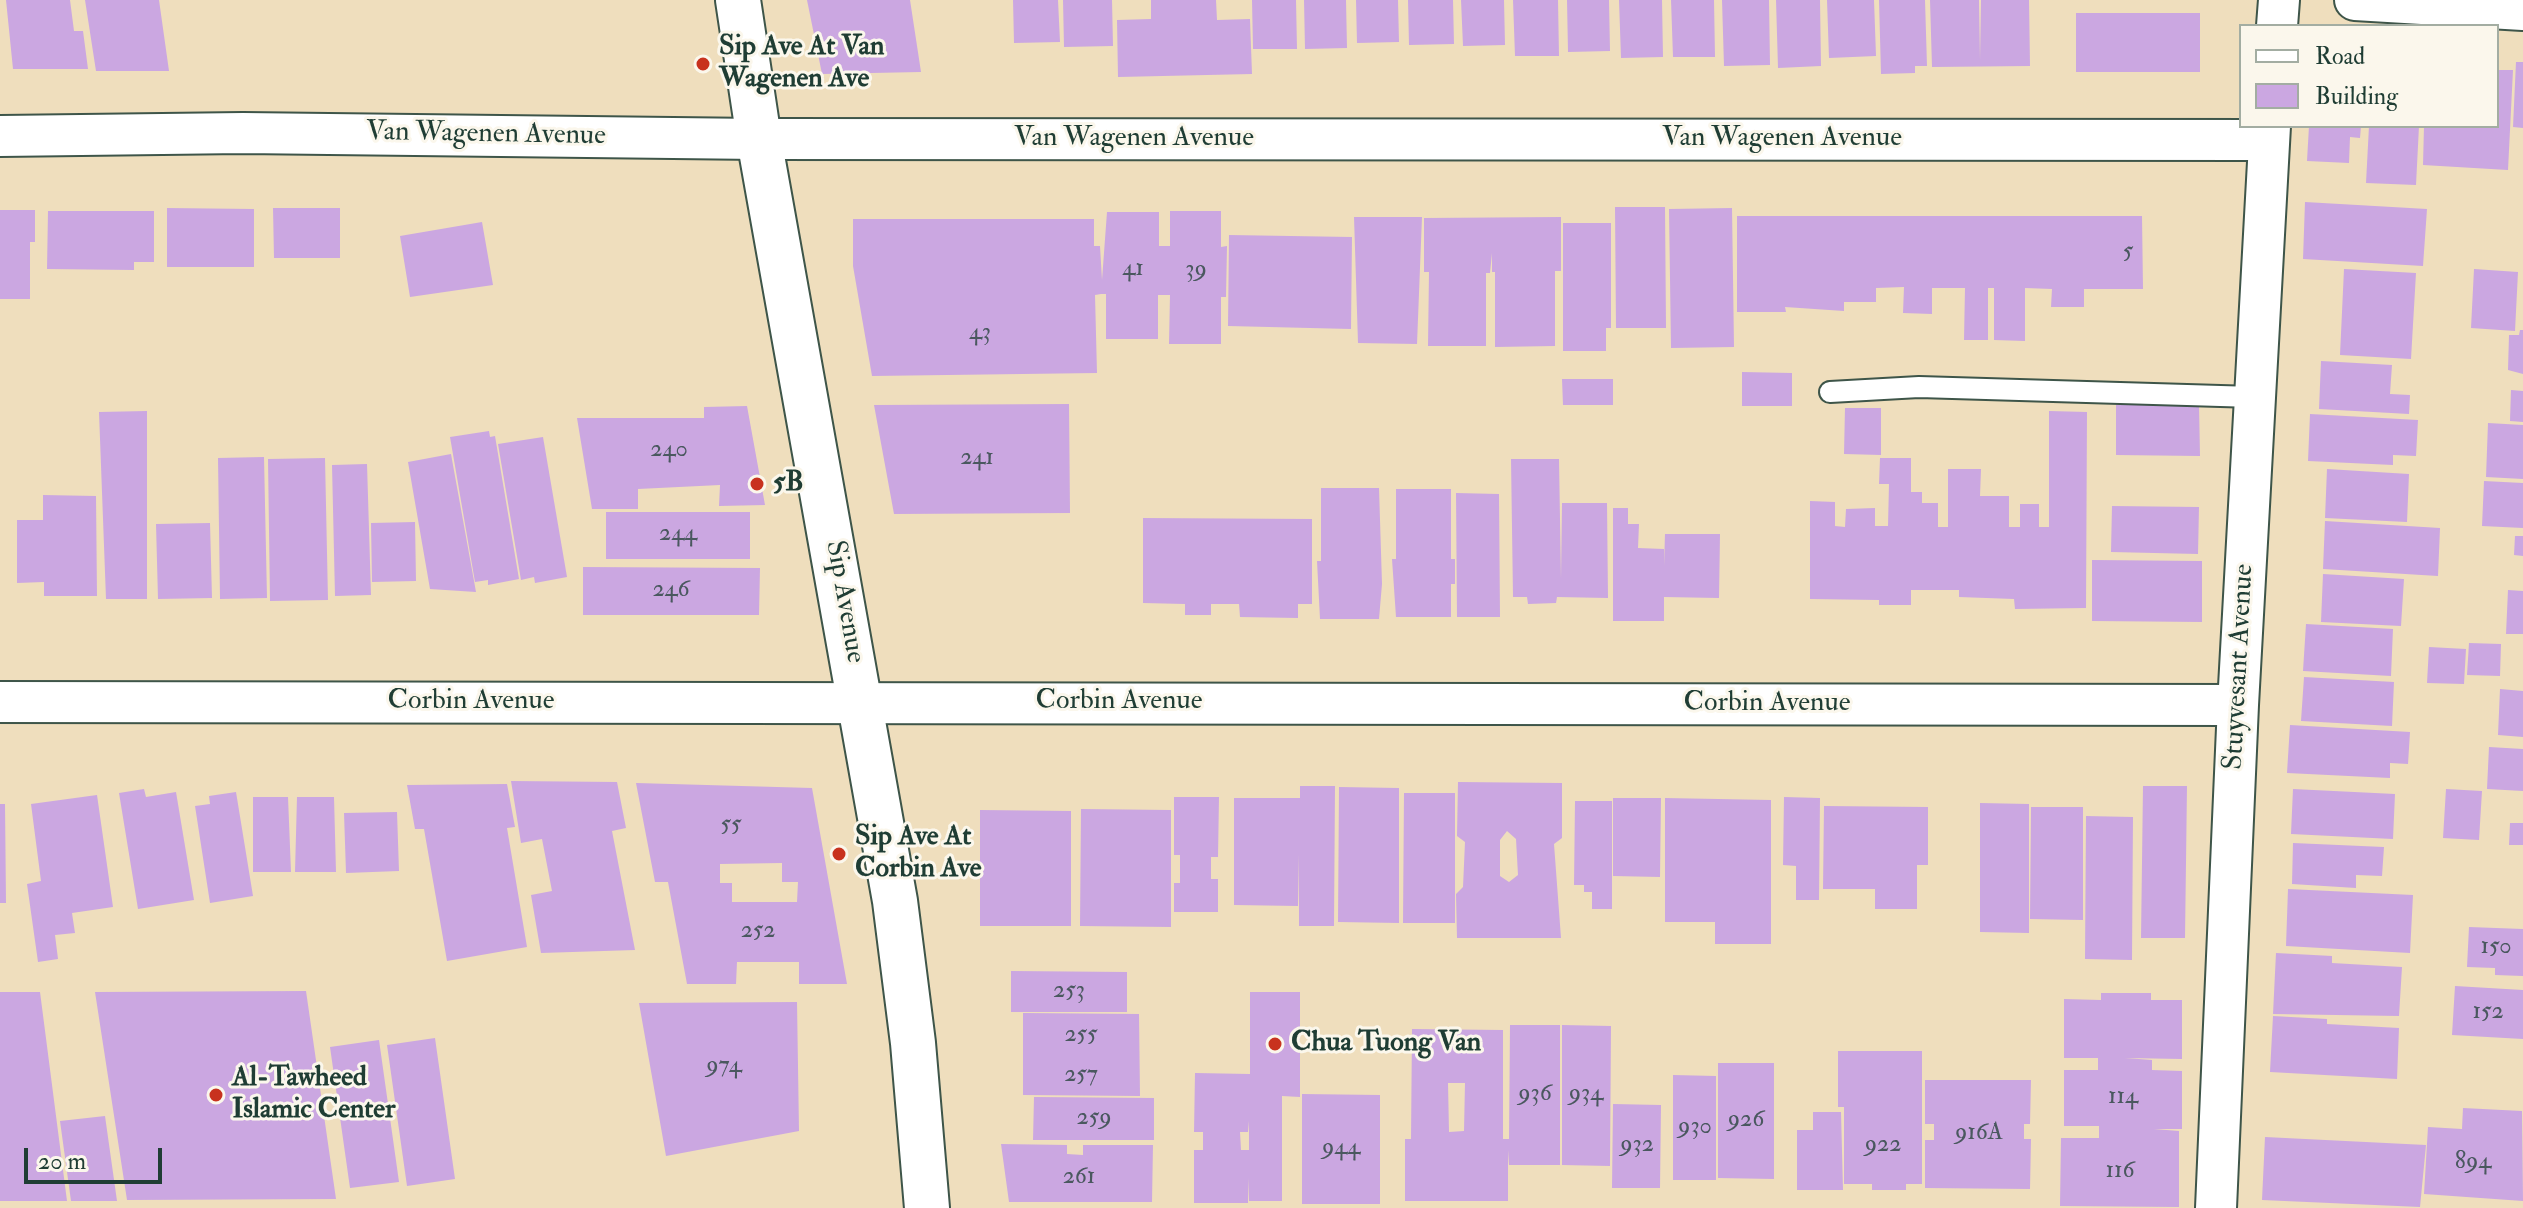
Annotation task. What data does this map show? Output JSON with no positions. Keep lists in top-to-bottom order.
{
  "streets": {
    "street": [
      "Van Wagenen Avenue",
      "Sip Avenue",
      "Stuyvesant Avenue",
      "Corbin Avenue"
    ]
  },
  "crossings": [
    ["Van Wagenen Avenue", "Sip Avenue"],
    ["Van Wagenen Avenue", "Stuyvesant Avenue"],
    ["Sip Avenue", "Corbin Avenue"],
    ["Stuyvesant Avenue", "Corbin Avenue"]
  ],
  "places": [
    "Sip Ave At Van Wagenen Ave",
    "5B",
    "Sip Ave At Corbin Ave",
    "Chua Tuong Van",
    "Al-Tawheed Islamic Center"
  ],
  "house_numbers": [
    "5",
    "41",
    "39",
    "43",
    "240",
    "241",
    "244",
    "246",
    "55",
    "252",
    "150",
    "253",
    "152",
    "255",
    "974",
    "257",
    "936",
    "934",
    "114",
    "259",
    "926",
    "930",
    "916A",
    "932",
    "922",
    "944",
    "894",
    "116",
    "261"
  ],
  "legend": ["Road", "Building"],
  "scale_bar": "20 m"
}
